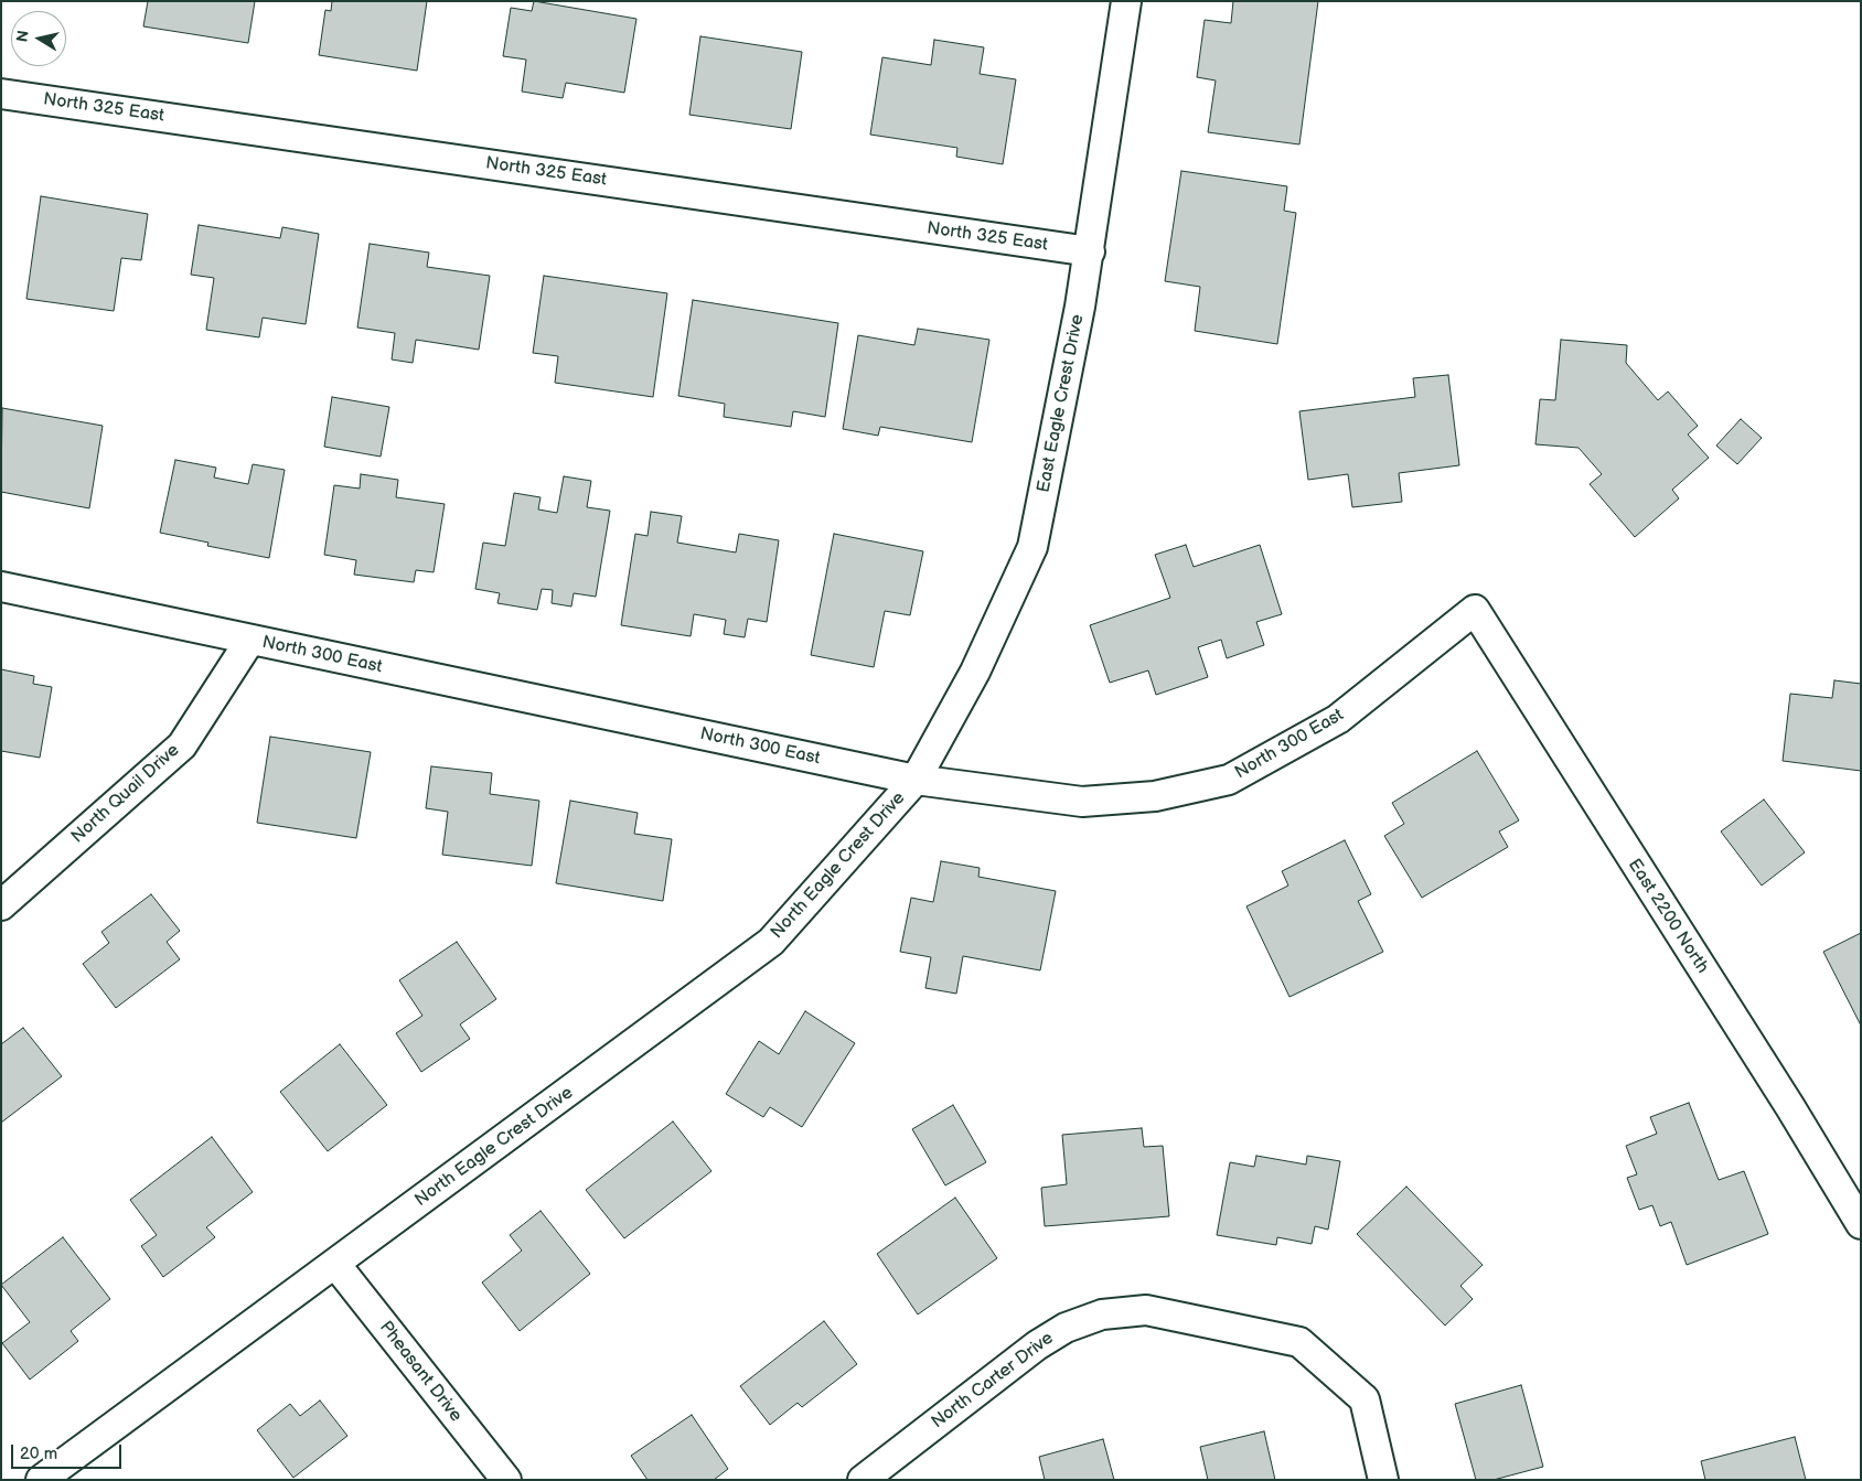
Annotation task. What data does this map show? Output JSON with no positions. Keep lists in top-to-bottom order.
{
  "streets": {
    "street": [
      "North 325 East",
      "East Eagle Crest Drive",
      "North 300 East",
      "North Quail Drive",
      "North Eagle Crest Drive",
      "East 2200 North",
      "Pheasant Drive",
      "North Carter Drive"
    ]
  },
  "crossings": [
    ["North 325 East", "East Eagle Crest Drive"],
    ["East Eagle Crest Drive", "North 300 East"],
    ["East Eagle Crest Drive", "North Eagle Crest Drive"],
    ["North 300 East", "North Quail Drive"],
    ["North 300 East", "North Eagle Crest Drive"],
    ["North 300 East", "East 2200 North"],
    ["North Eagle Crest Drive", "Pheasant Drive"]
  ],
  "scale_bar": "20 m",
  "north": "left"
}
